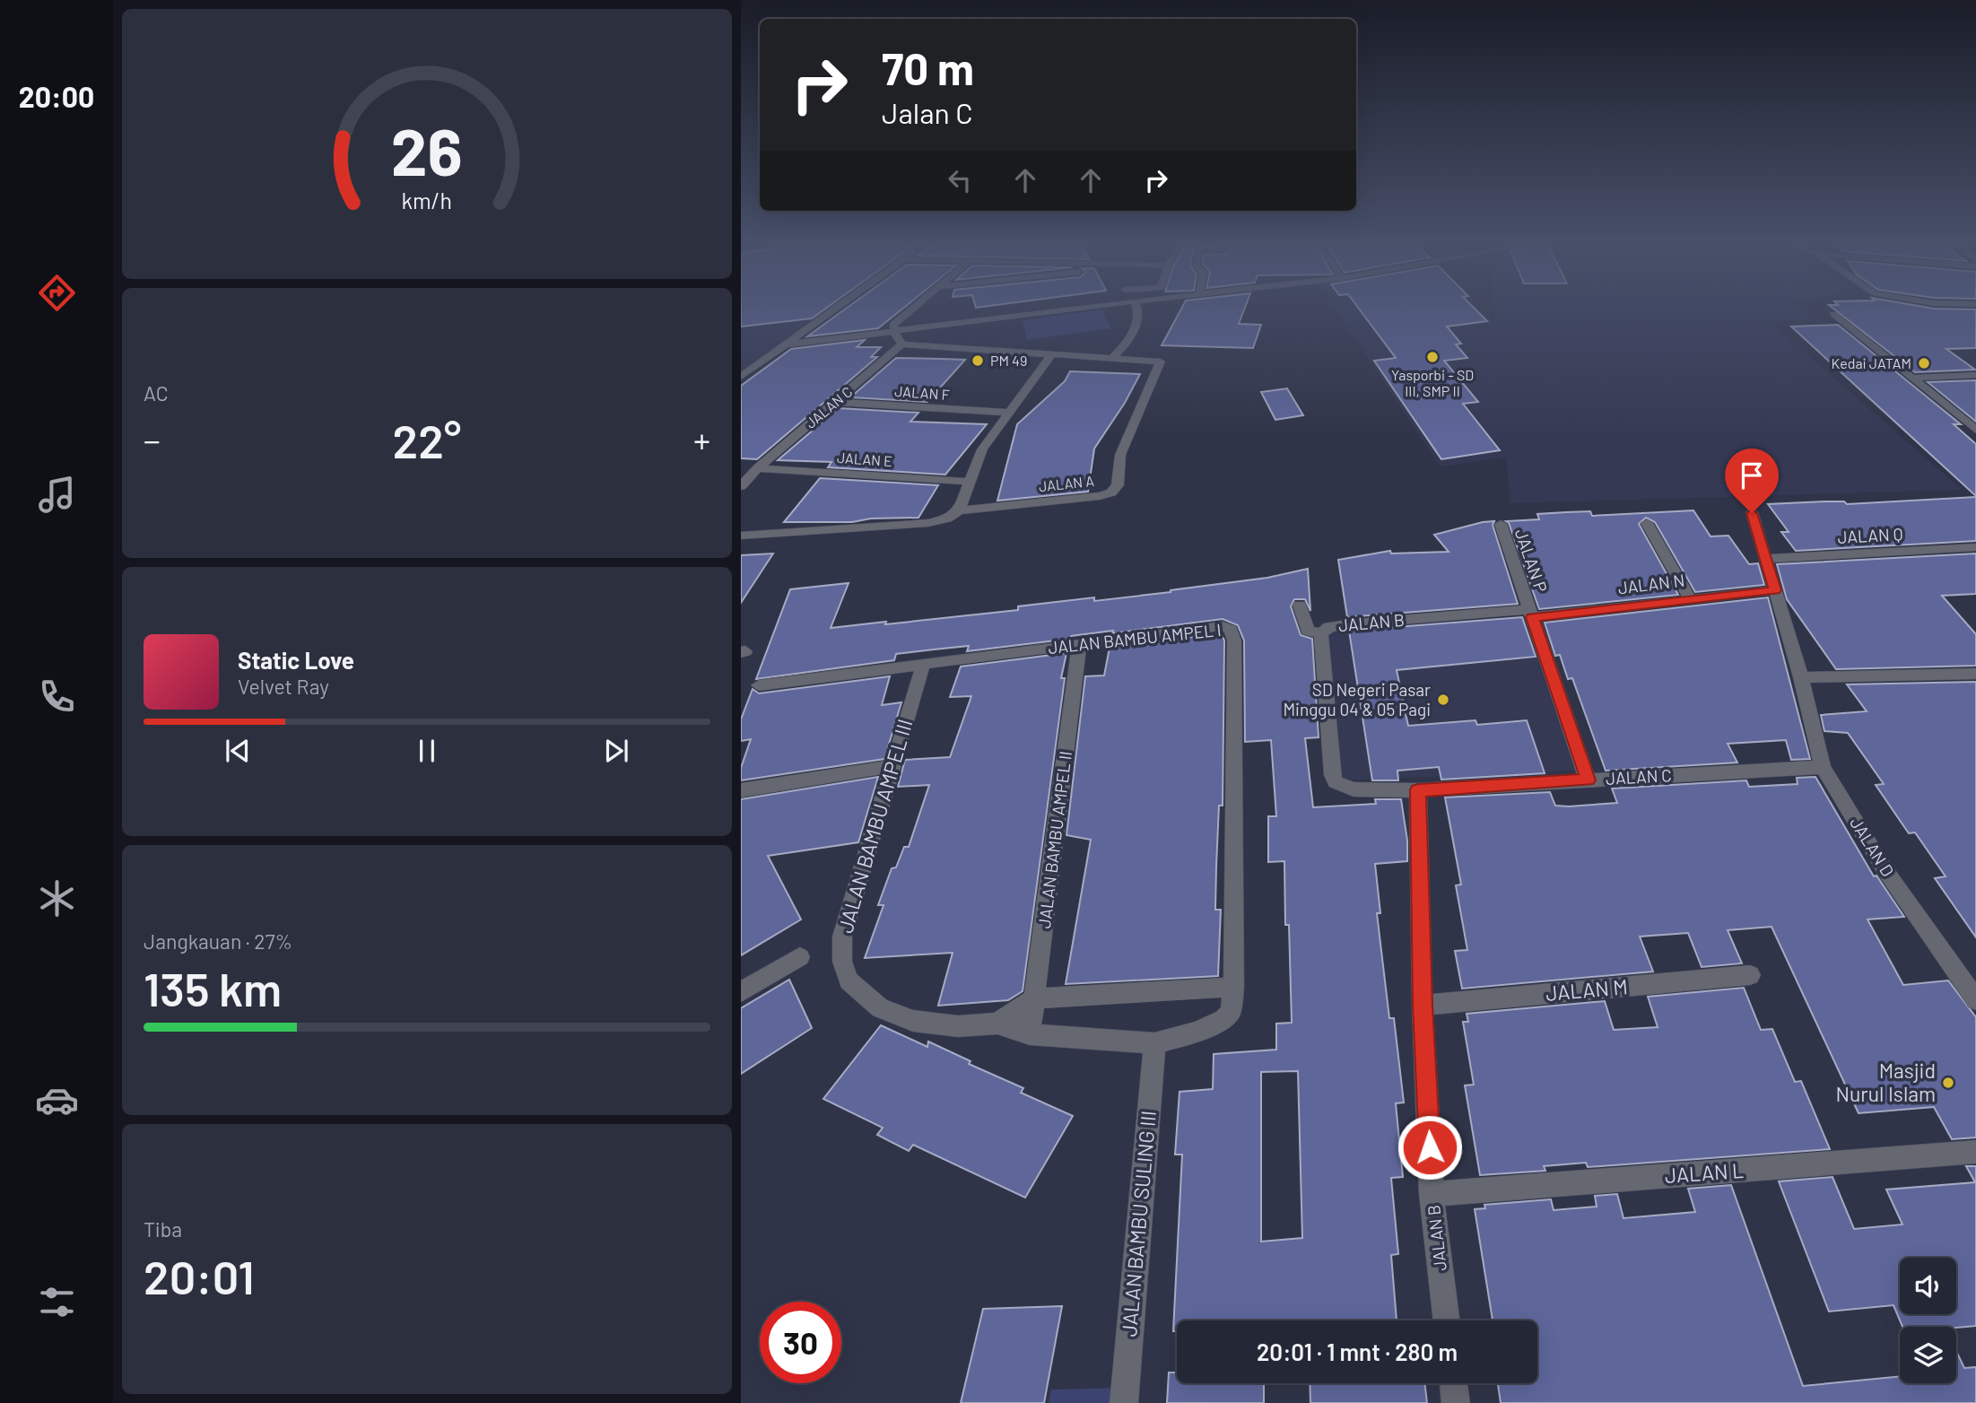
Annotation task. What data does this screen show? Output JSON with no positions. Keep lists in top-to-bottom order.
{
  "streets": {
    "street": [
      "JALAN F",
      "JALAN C",
      "JALAN E",
      "JALAN A",
      "JALAN Q",
      "JALAN P",
      "JALAN N",
      "JALAN B",
      "JALAN BAMBU AMPEL I",
      "JALAN BAMBU AMPEL III",
      "JALAN BAMBU AMPEL II",
      "JALAN D",
      "JALAN M",
      "JALAN L",
      "JALAN BAMBU SULING III"
    ]
  },
  "crossings": [
    ["JALAN F", "JALAN C"],
    ["JALAN C", "JALAN E"],
    ["JALAN C", "JALAN B"],
    ["JALAN C", "JALAN D"],
    ["JALAN Q", "JALAN D"],
    ["JALAN P", "JALAN N"],
    ["JALAN P", "JALAN B"],
    ["JALAN N", "JALAN B"],
    ["JALAN N", "JALAN D"],
    ["JALAN B", "JALAN M"],
    ["JALAN B", "JALAN L"],
    ["JALAN BAMBU AMPEL I", "JALAN BAMBU AMPEL III"],
    ["JALAN BAMBU AMPEL I", "JALAN BAMBU AMPEL II"],
    ["JALAN BAMBU AMPEL I", "JALAN BAMBU SULING III"],
    ["JALAN BAMBU AMPEL III", "JALAN BAMBU AMPEL II"]
  ],
  "places": [
    "Yasporbi - SD III, SMP II",
    "PM 49",
    "Kedai JATAM",
    "SD Negeri Pasar Minggu 04 & 05 Pagi",
    "Masjid Nurul Islam"
  ],
  "page": {
    "tabs": "20:00",
    "turn": ["70 m", "Jalan C"],
    "tile": [
      "AC",
      ["Jangkauan · 27%", "135 km"],
      ["Tiba", "20:01"]
    ],
    "heat": ["−", "22°", "+"],
    "song": ["Static Love", "Velvet Ray"],
    "limit": "30",
    "trip": "20:01 · 1 mnt · 280 m",
    "gauge": ["26", "km/h"]
  }
}
